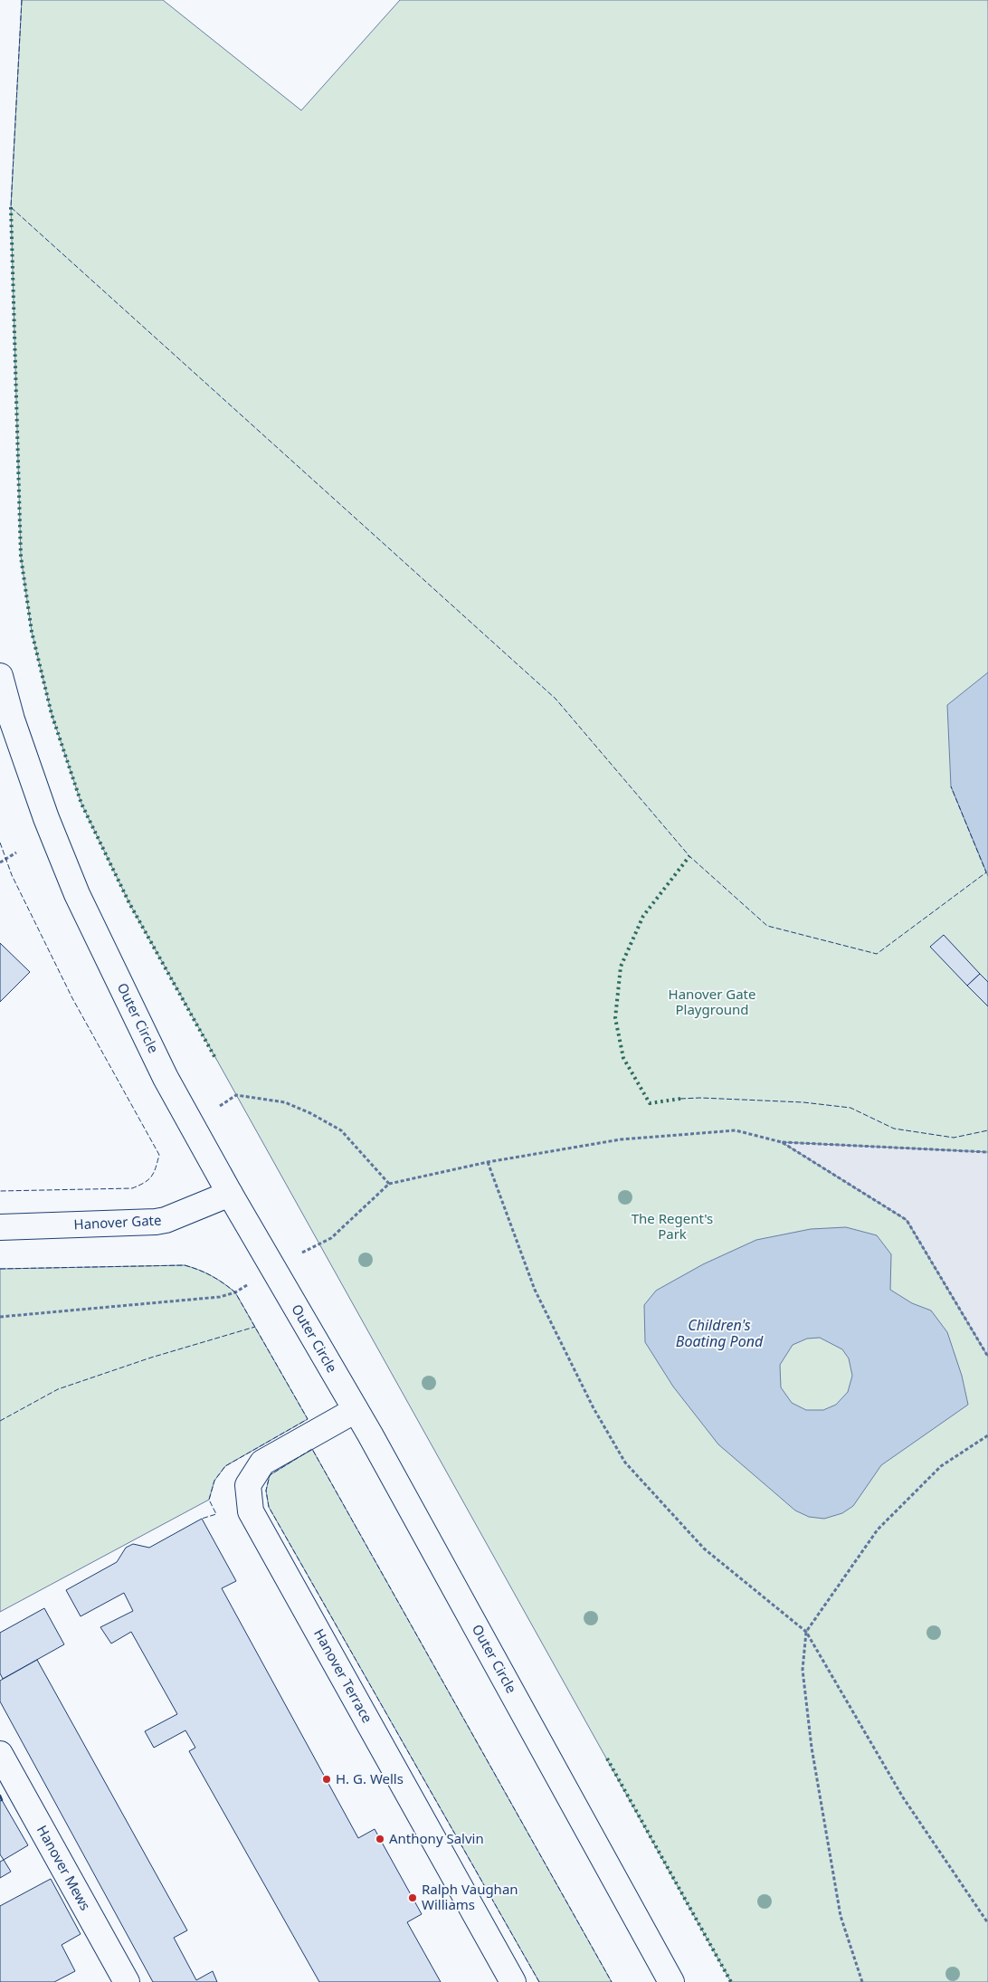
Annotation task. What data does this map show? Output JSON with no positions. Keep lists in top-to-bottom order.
{
  "streets": {
    "street": [
      "Outer Circle",
      "Hanover Gate",
      "Hanover Terrace",
      "Hanover Mews"
    ]
  },
  "crossings": [
    ["Outer Circle", "Hanover Gate"],
    ["Outer Circle", "Hanover Terrace"]
  ],
  "water": ["Children's Boating Pond"],
  "parks": ["Hanover Gate Playground", "The Regent's Park"],
  "places": ["H. G. Wells", "Anthony Salvin", "Ralph Vaughan Williams"]
}
